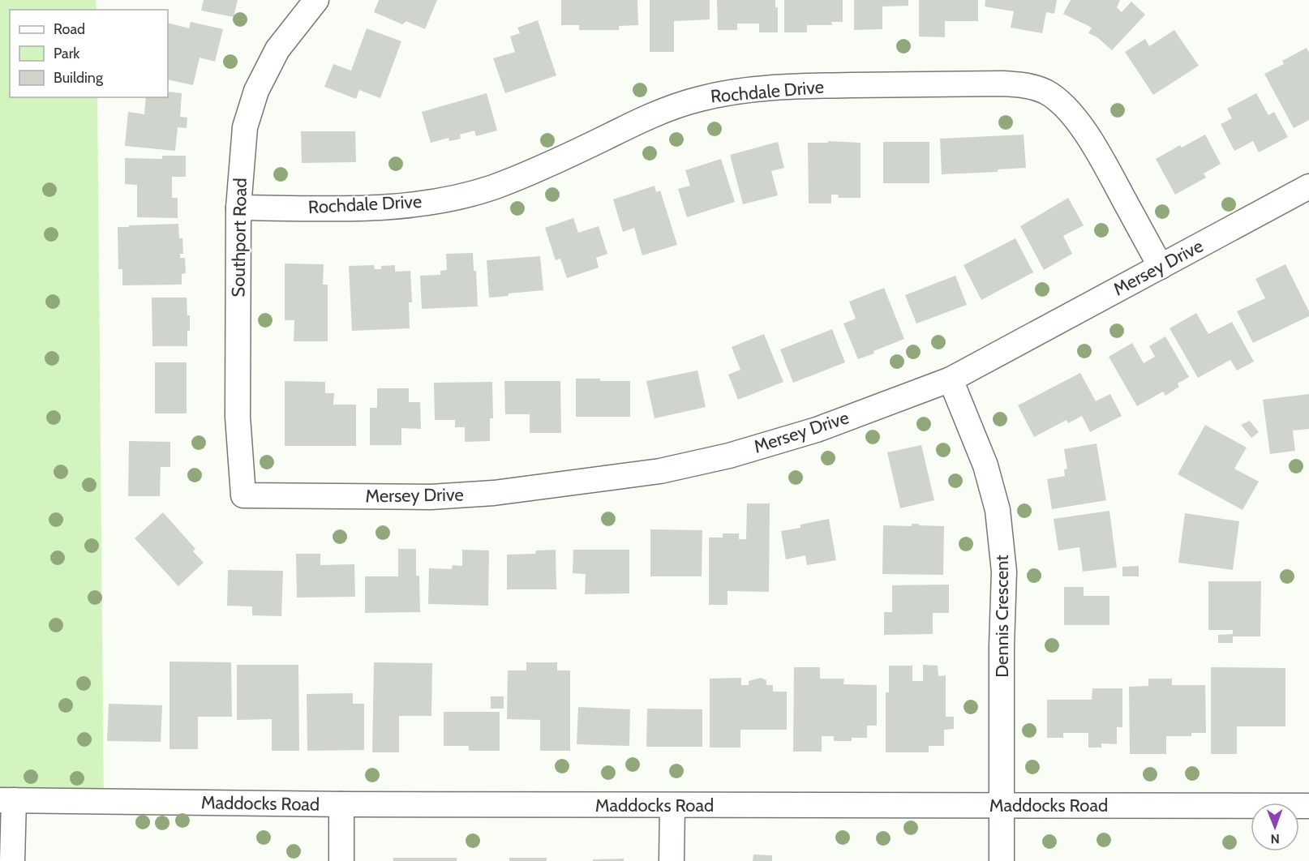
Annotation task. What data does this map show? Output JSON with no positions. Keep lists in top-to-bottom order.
{
  "streets": {
    "street": [
      "Rochdale Drive",
      "Southport Road",
      "Mersey Drive",
      "Dennis Crescent",
      "Maddocks Road"
    ]
  },
  "crossings": [
    ["Rochdale Drive", "Southport Road"],
    ["Rochdale Drive", "Mersey Drive"],
    ["Southport Road", "Mersey Drive"],
    ["Mersey Drive", "Dennis Crescent"],
    ["Dennis Crescent", "Maddocks Road"]
  ],
  "legend": ["Road", "Park", "Building"],
  "north": "bottom"
}
